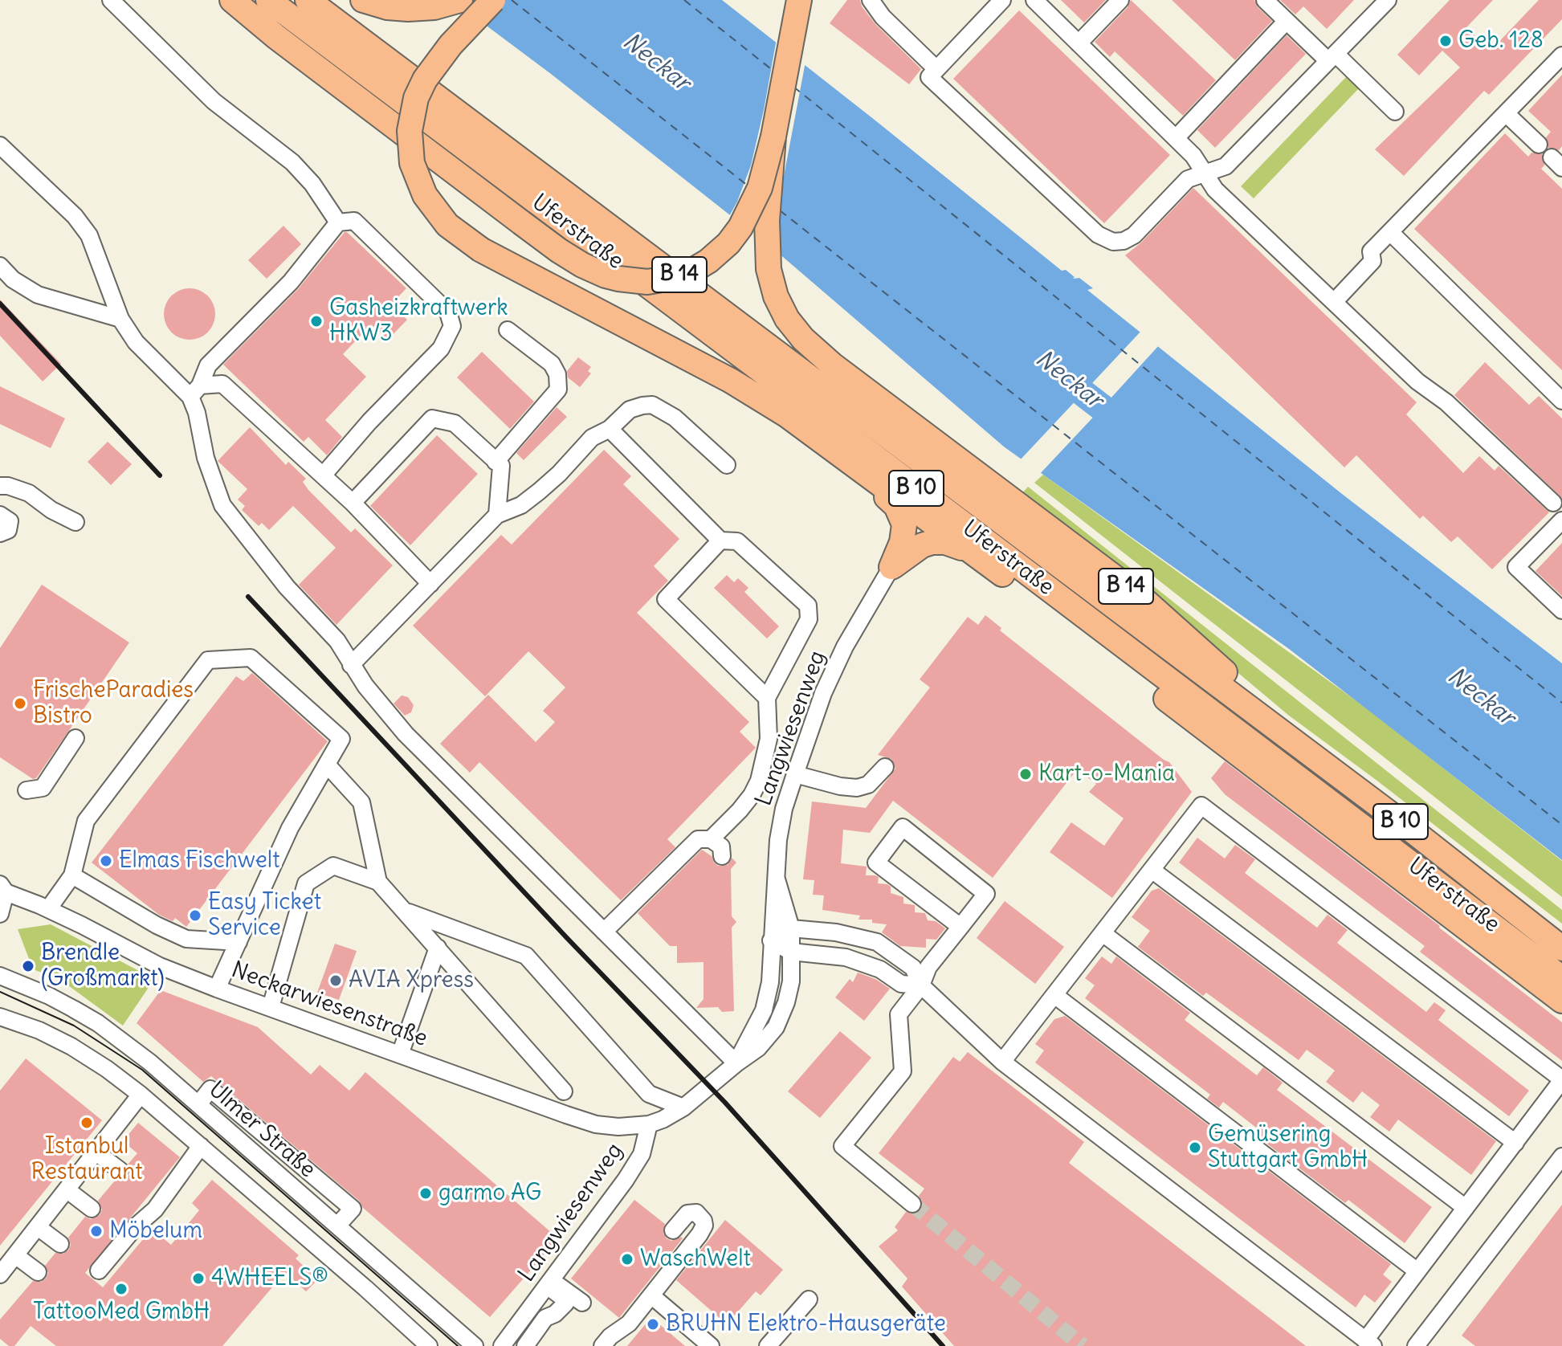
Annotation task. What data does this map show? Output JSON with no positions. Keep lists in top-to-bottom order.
{
  "streets": {
    "highway": ["Uferstraße", "B 14", "B 10"],
    "street": ["Langwiesenweg", "Neckarwiesenstraße", "Ulmer Straße"]
  },
  "crossings": [
    ["Uferstraße", "B 14"],
    ["Langwiesenweg", "Neckarwiesenstraße"]
  ],
  "water": ["Neckar"],
  "places": [
    "Geb. 128",
    "Gasheizkraftwerk HKW3",
    "FrischeParadies Bistro",
    "Kart-o-Mania",
    "Elmas Fischwelt",
    "Easy Ticket Service",
    "Brendle (Großmarkt)",
    "AVIA Xpress",
    "Istanbul Restaurant",
    "Gemüsering Stuttgart GmbH",
    "garmo AG",
    "Möbelum",
    "WaschWelt",
    "4WHEELS®",
    "TattooMed GmbH",
    "BRUHN Elektro-Hausgeräte"
  ]
}
